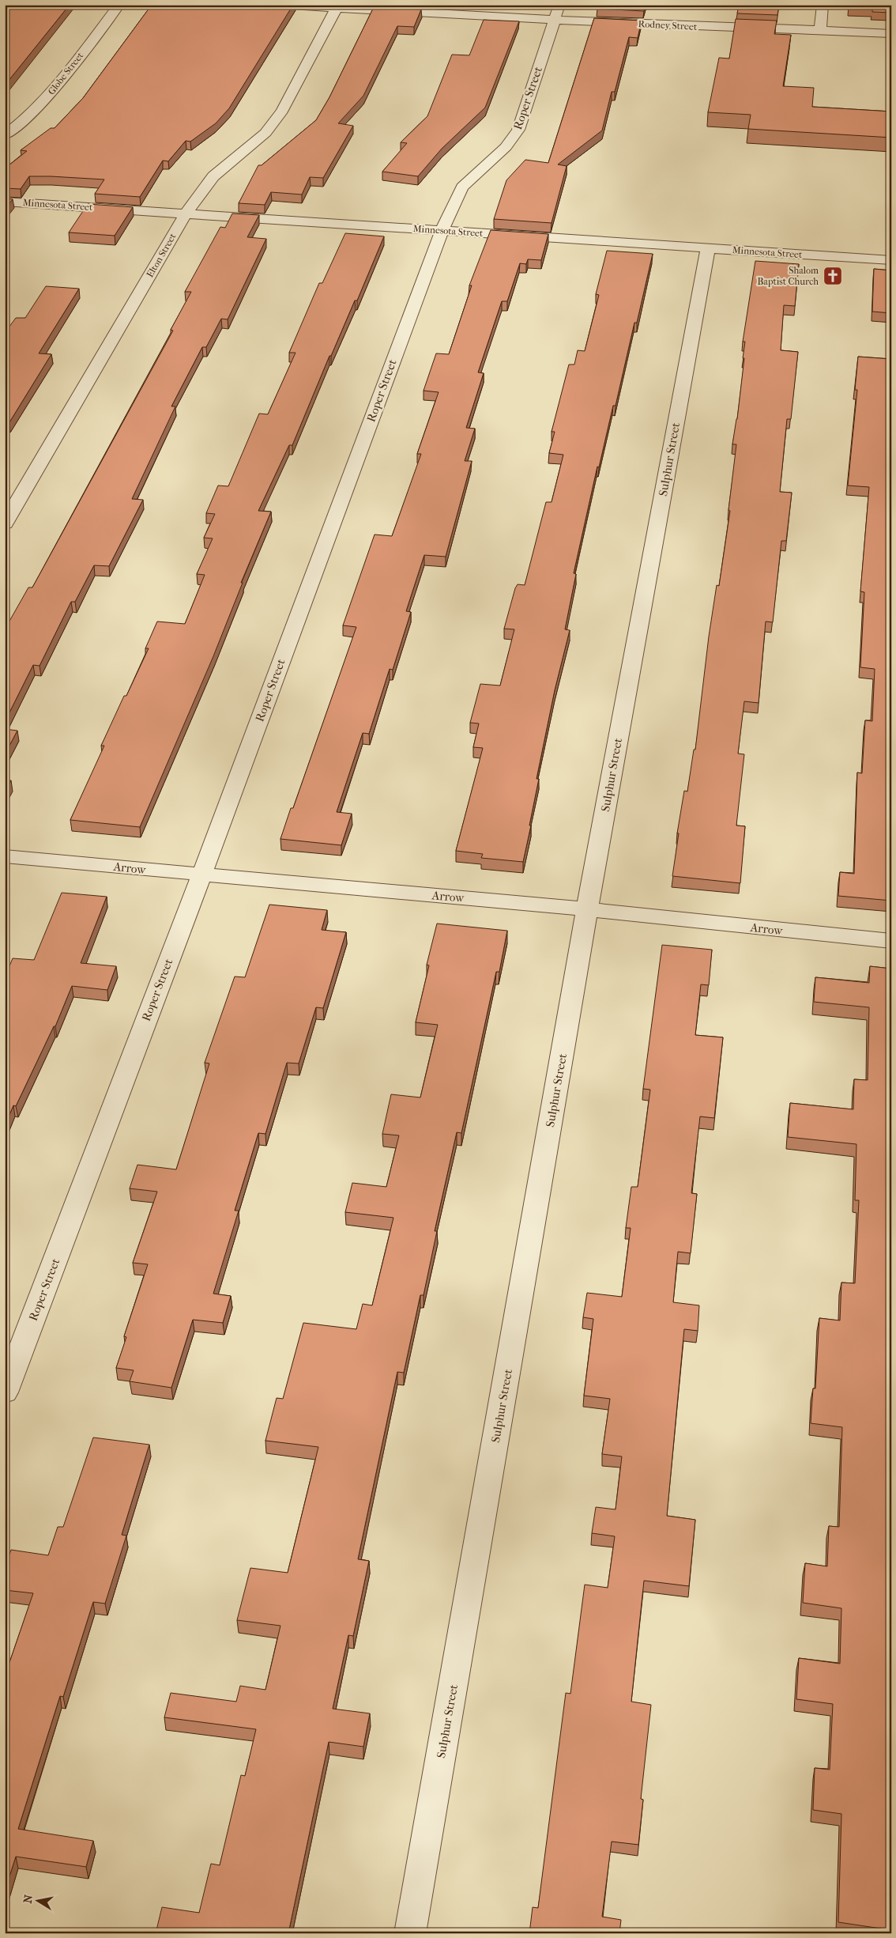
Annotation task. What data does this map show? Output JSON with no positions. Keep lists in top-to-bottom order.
{
  "streets": {
    "street": [
      "Rodney Street",
      "Globe Street",
      "Roper Street",
      "Minnesota Street",
      "Elton Street",
      "Sulphur Street",
      "Arrow"
    ]
  },
  "crossings": [
    ["Rodney Street", "Roper Street"],
    ["Rodney Street", "Elton Street"],
    ["Roper Street", "Minnesota Street"],
    ["Roper Street", "Arrow"],
    ["Minnesota Street", "Elton Street"],
    ["Minnesota Street", "Sulphur Street"],
    ["Sulphur Street", "Arrow"]
  ],
  "places": {
    "church": ["Shalom Baptist Church"]
  },
  "north": "left"
}
